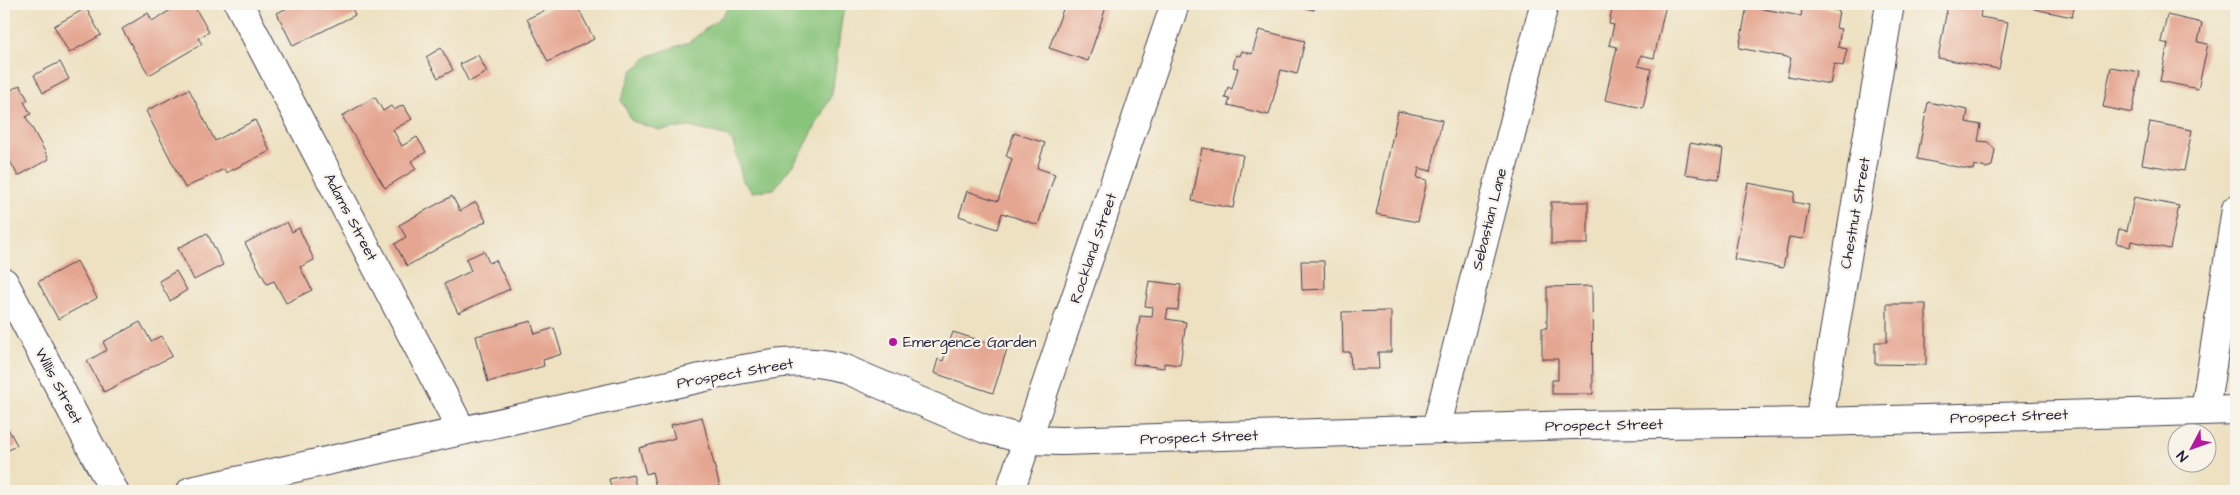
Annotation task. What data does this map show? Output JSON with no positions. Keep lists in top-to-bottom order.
{
  "streets": {
    "street": [
      "Chestnut Street",
      "Adams Street",
      "Sebastian Lane",
      "Rockland Street",
      "Prospect Street",
      "Willis Street"
    ]
  },
  "crossings": [
    ["Chestnut Street", "Prospect Street"],
    ["Adams Street", "Prospect Street"],
    ["Sebastian Lane", "Prospect Street"],
    ["Rockland Street", "Prospect Street"]
  ],
  "places": ["Emergence Garden"],
  "north": "bottom left"
}
